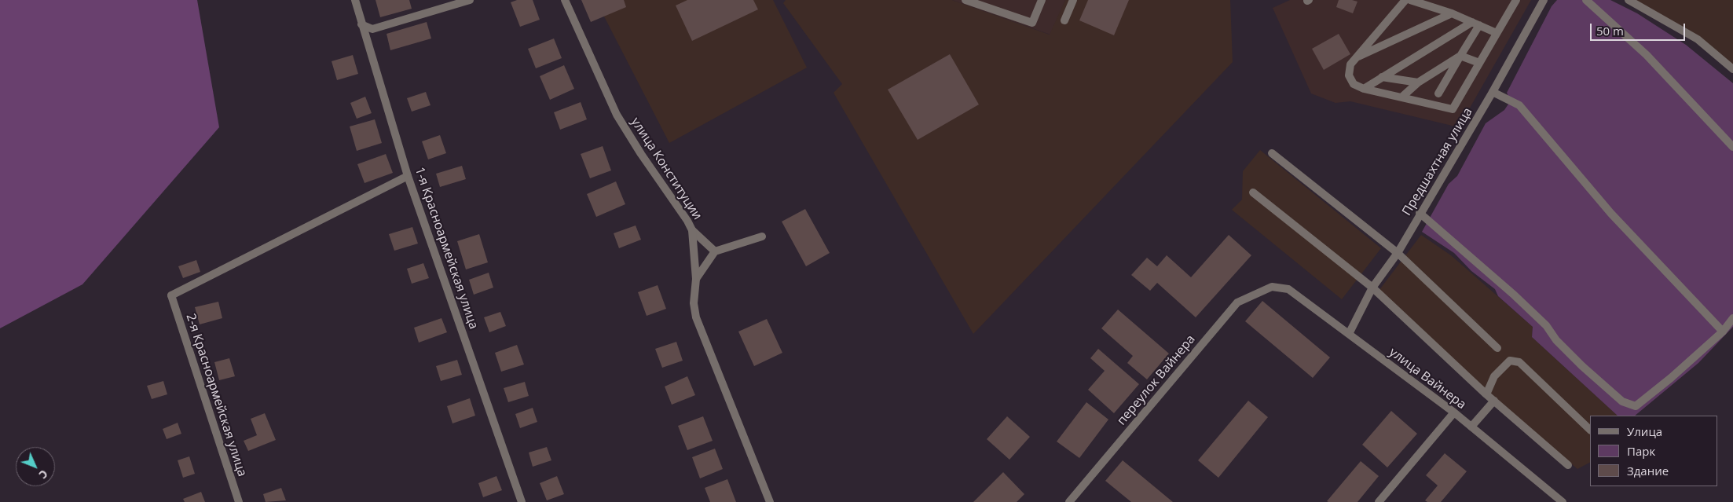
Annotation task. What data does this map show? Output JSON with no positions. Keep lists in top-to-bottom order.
{
  "streets": {
    "street": [
      "Предшахтная улица",
      "улица Конституции",
      "1-я Красноармейская улица",
      "улица Вайнера",
      "переулок Вайнера",
      "2-я Красноармейская улица"
    ]
  },
  "crossings": [
    ["Предшахтная улица", "улица Вайнера"],
    ["1-я Красноармейская улица", "2-я Красноармейская улица"],
    ["улица Вайнера", "переулок Вайнера"]
  ],
  "legend": ["Улица", "Парк", "Здание"],
  "scale_bar": "50 m",
  "north": "bottom right"
}
